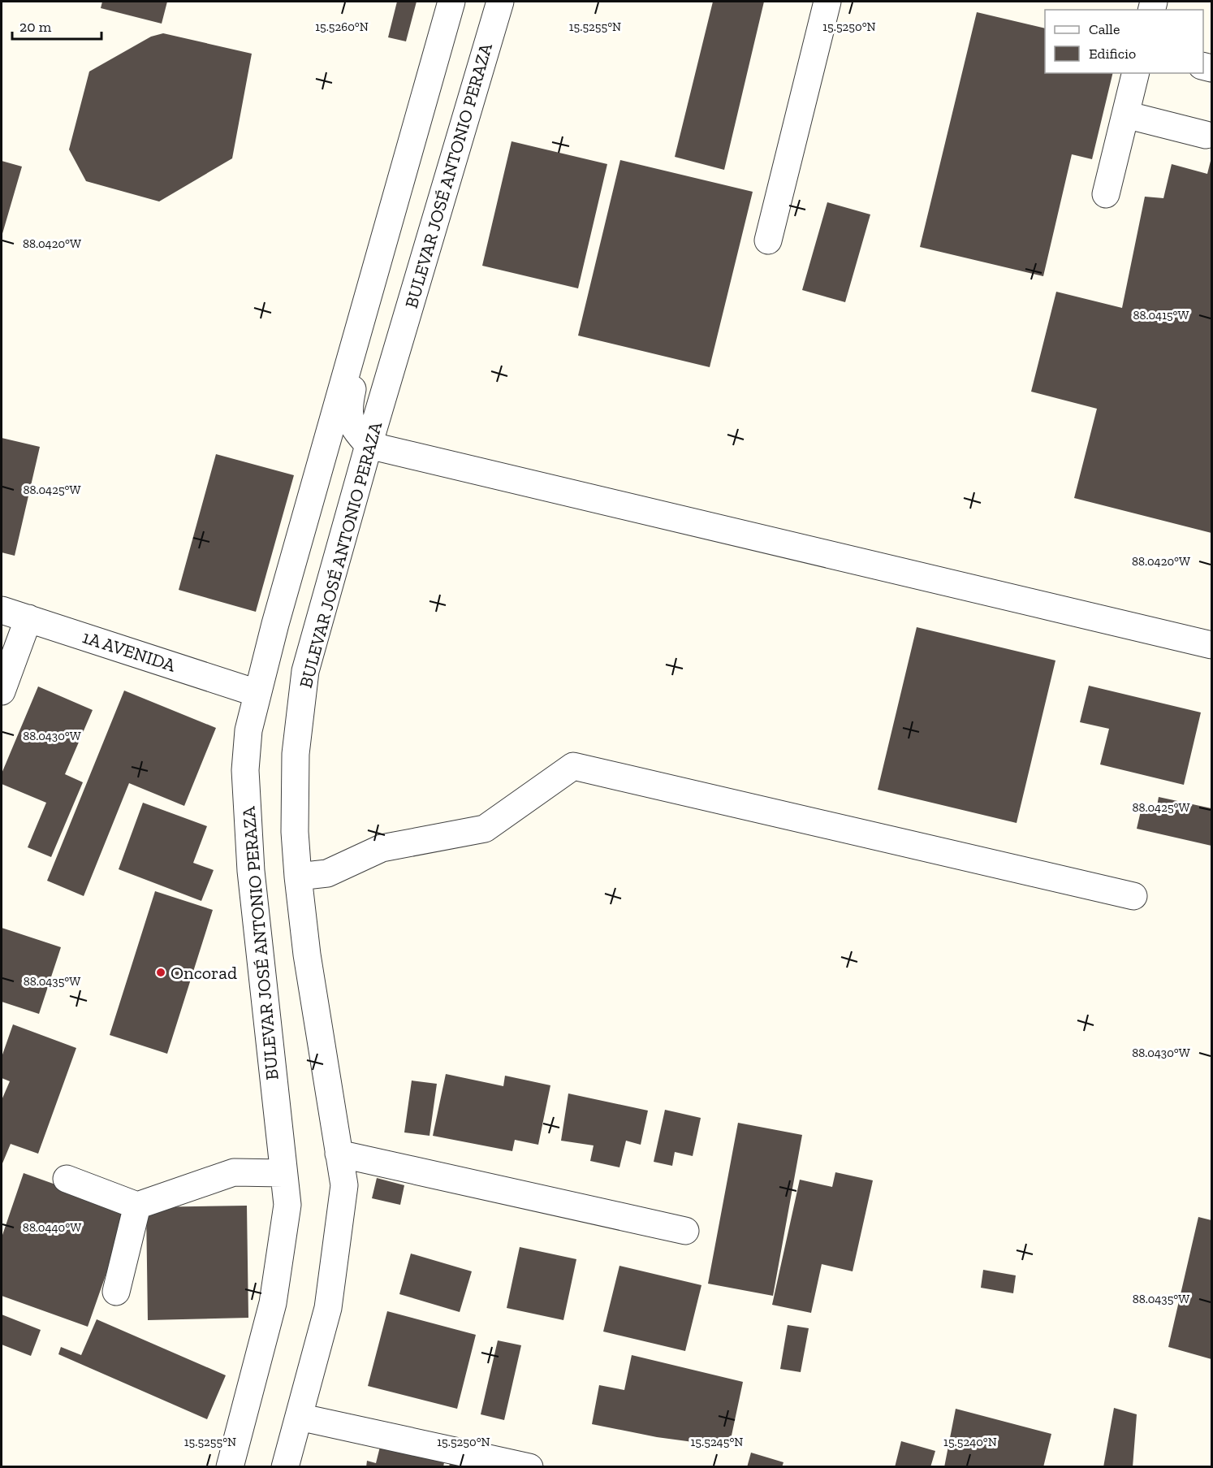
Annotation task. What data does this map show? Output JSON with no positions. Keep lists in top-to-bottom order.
{
  "streets": {
    "street": ["BULEVAR JOSÉ ANTONIO PERAZA", "1A AVENIDA"]
  },
  "crossings": [
    ["BULEVAR JOSÉ ANTONIO PERAZA", "1A AVENIDA"]
  ],
  "places": ["Oncorad"],
  "legend": ["Calle", "Edificio"],
  "scale_bar": "20 m",
  "coordinates": [
    "15.5255°N",
    "15.5250°N",
    "15.5260°N",
    "88.0420°W",
    "88.0415°W",
    "88.0425°W",
    "88.0430°W",
    "88.0435°W",
    "88.0440°W",
    "15.5245°N",
    "15.5240°N"
  ]
}
